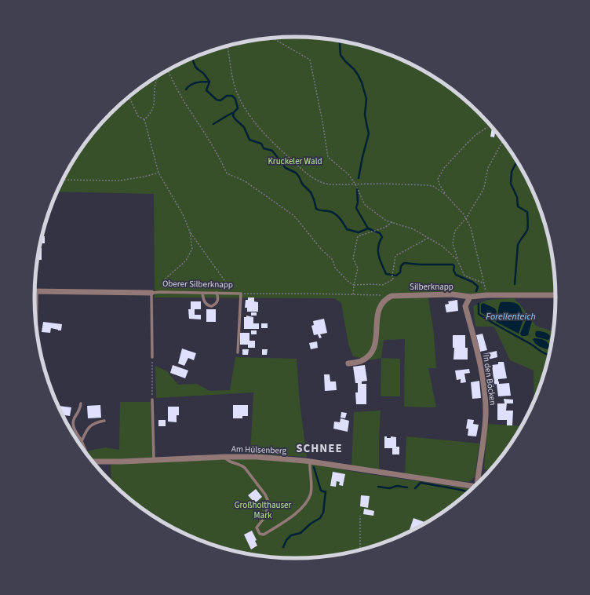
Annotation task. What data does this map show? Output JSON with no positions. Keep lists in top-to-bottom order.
{
  "streets": {
    "street": [
      "Oberer Silberknapp",
      "Silberknapp",
      "In den Böcken",
      "Am Hülsenberg"
    ]
  },
  "crossings": [
    ["Silberknapp", "In den Böcken"]
  ],
  "districts": ["SCHNEE"],
  "water": ["Forellenteich"],
  "parks": ["Kruckeler Wald", "Großholthauser Mark"]
}
